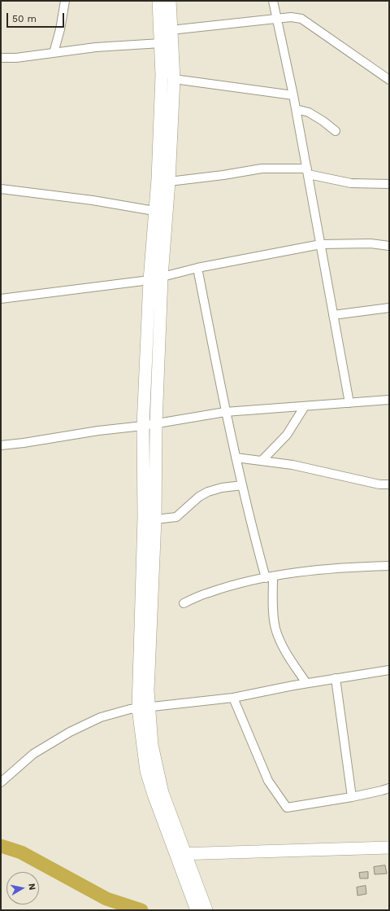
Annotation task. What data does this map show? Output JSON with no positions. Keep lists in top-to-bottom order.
{
  "scale_bar": "50 m",
  "north": "right"
}
